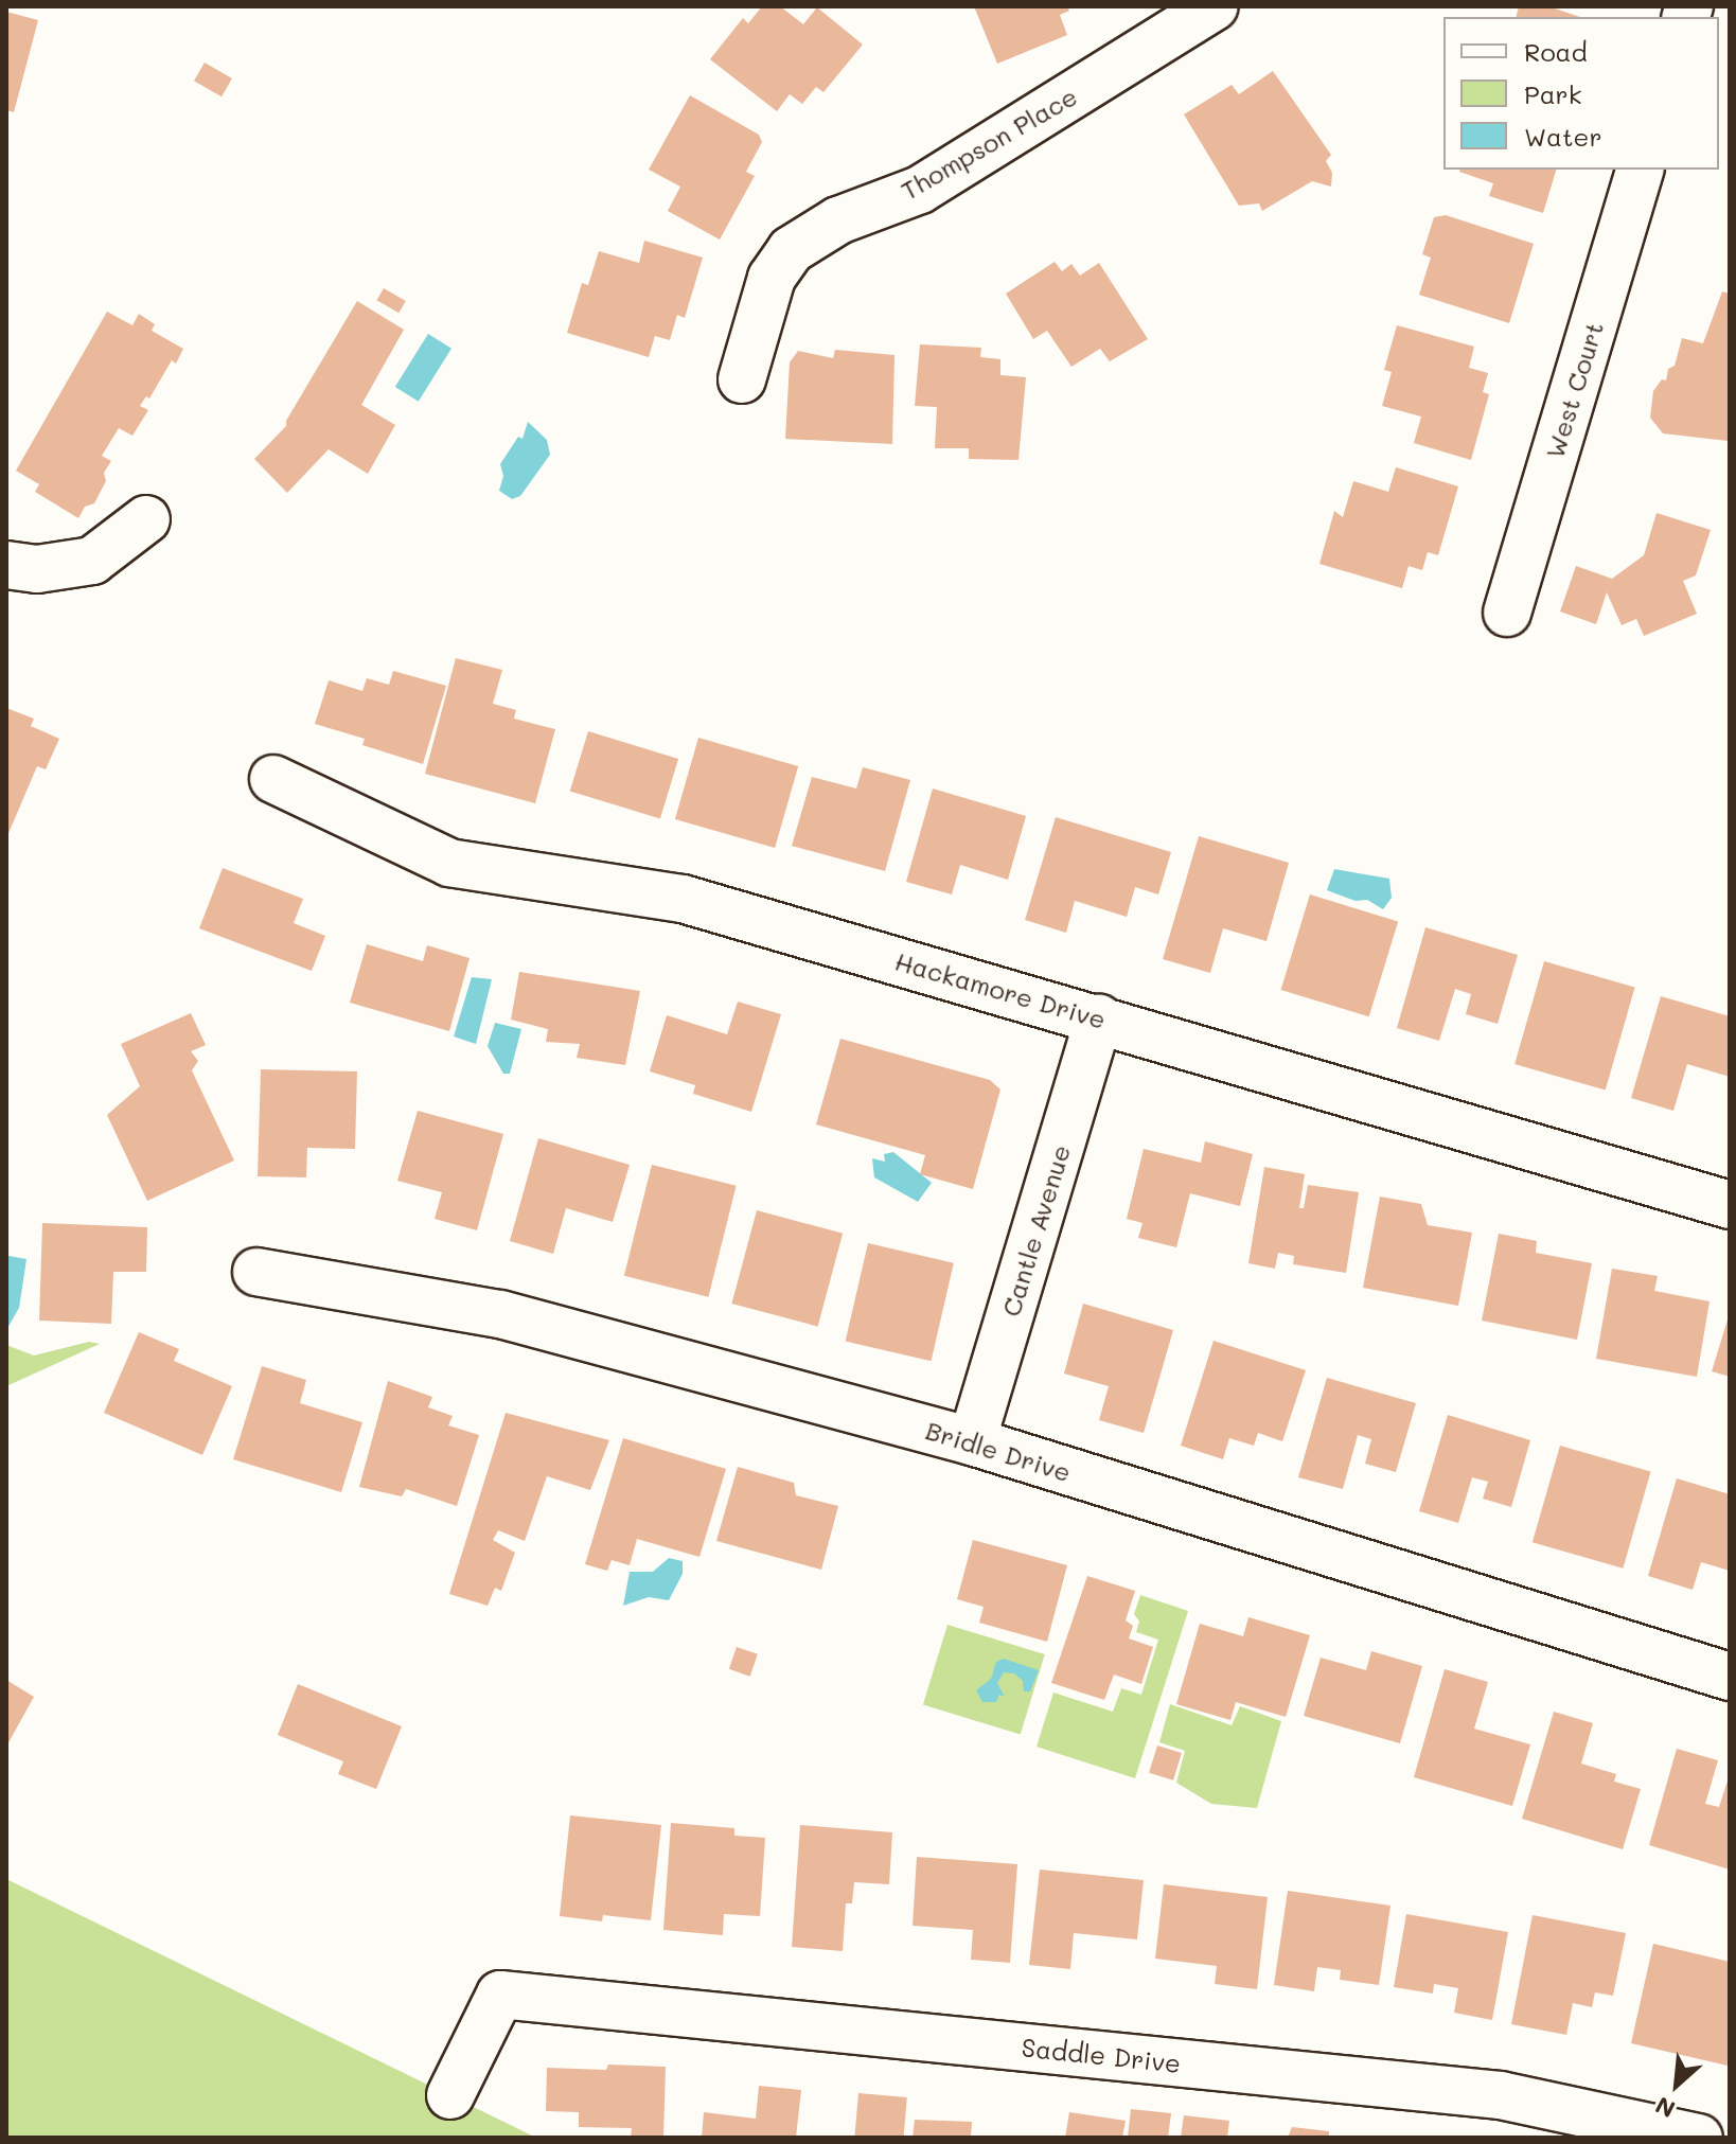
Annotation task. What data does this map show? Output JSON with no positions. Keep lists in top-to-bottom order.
{
  "streets": {
    "street": [
      "Thompson Place",
      "West Court",
      "Hackamore Drive",
      "Cantle Avenue",
      "Bridle Drive",
      "Saddle Drive"
    ]
  },
  "crossings": [
    ["Hackamore Drive", "Cantle Avenue"],
    ["Cantle Avenue", "Bridle Drive"]
  ],
  "legend": ["Road", "Park", "Water"],
  "north": "bottom left"
}
